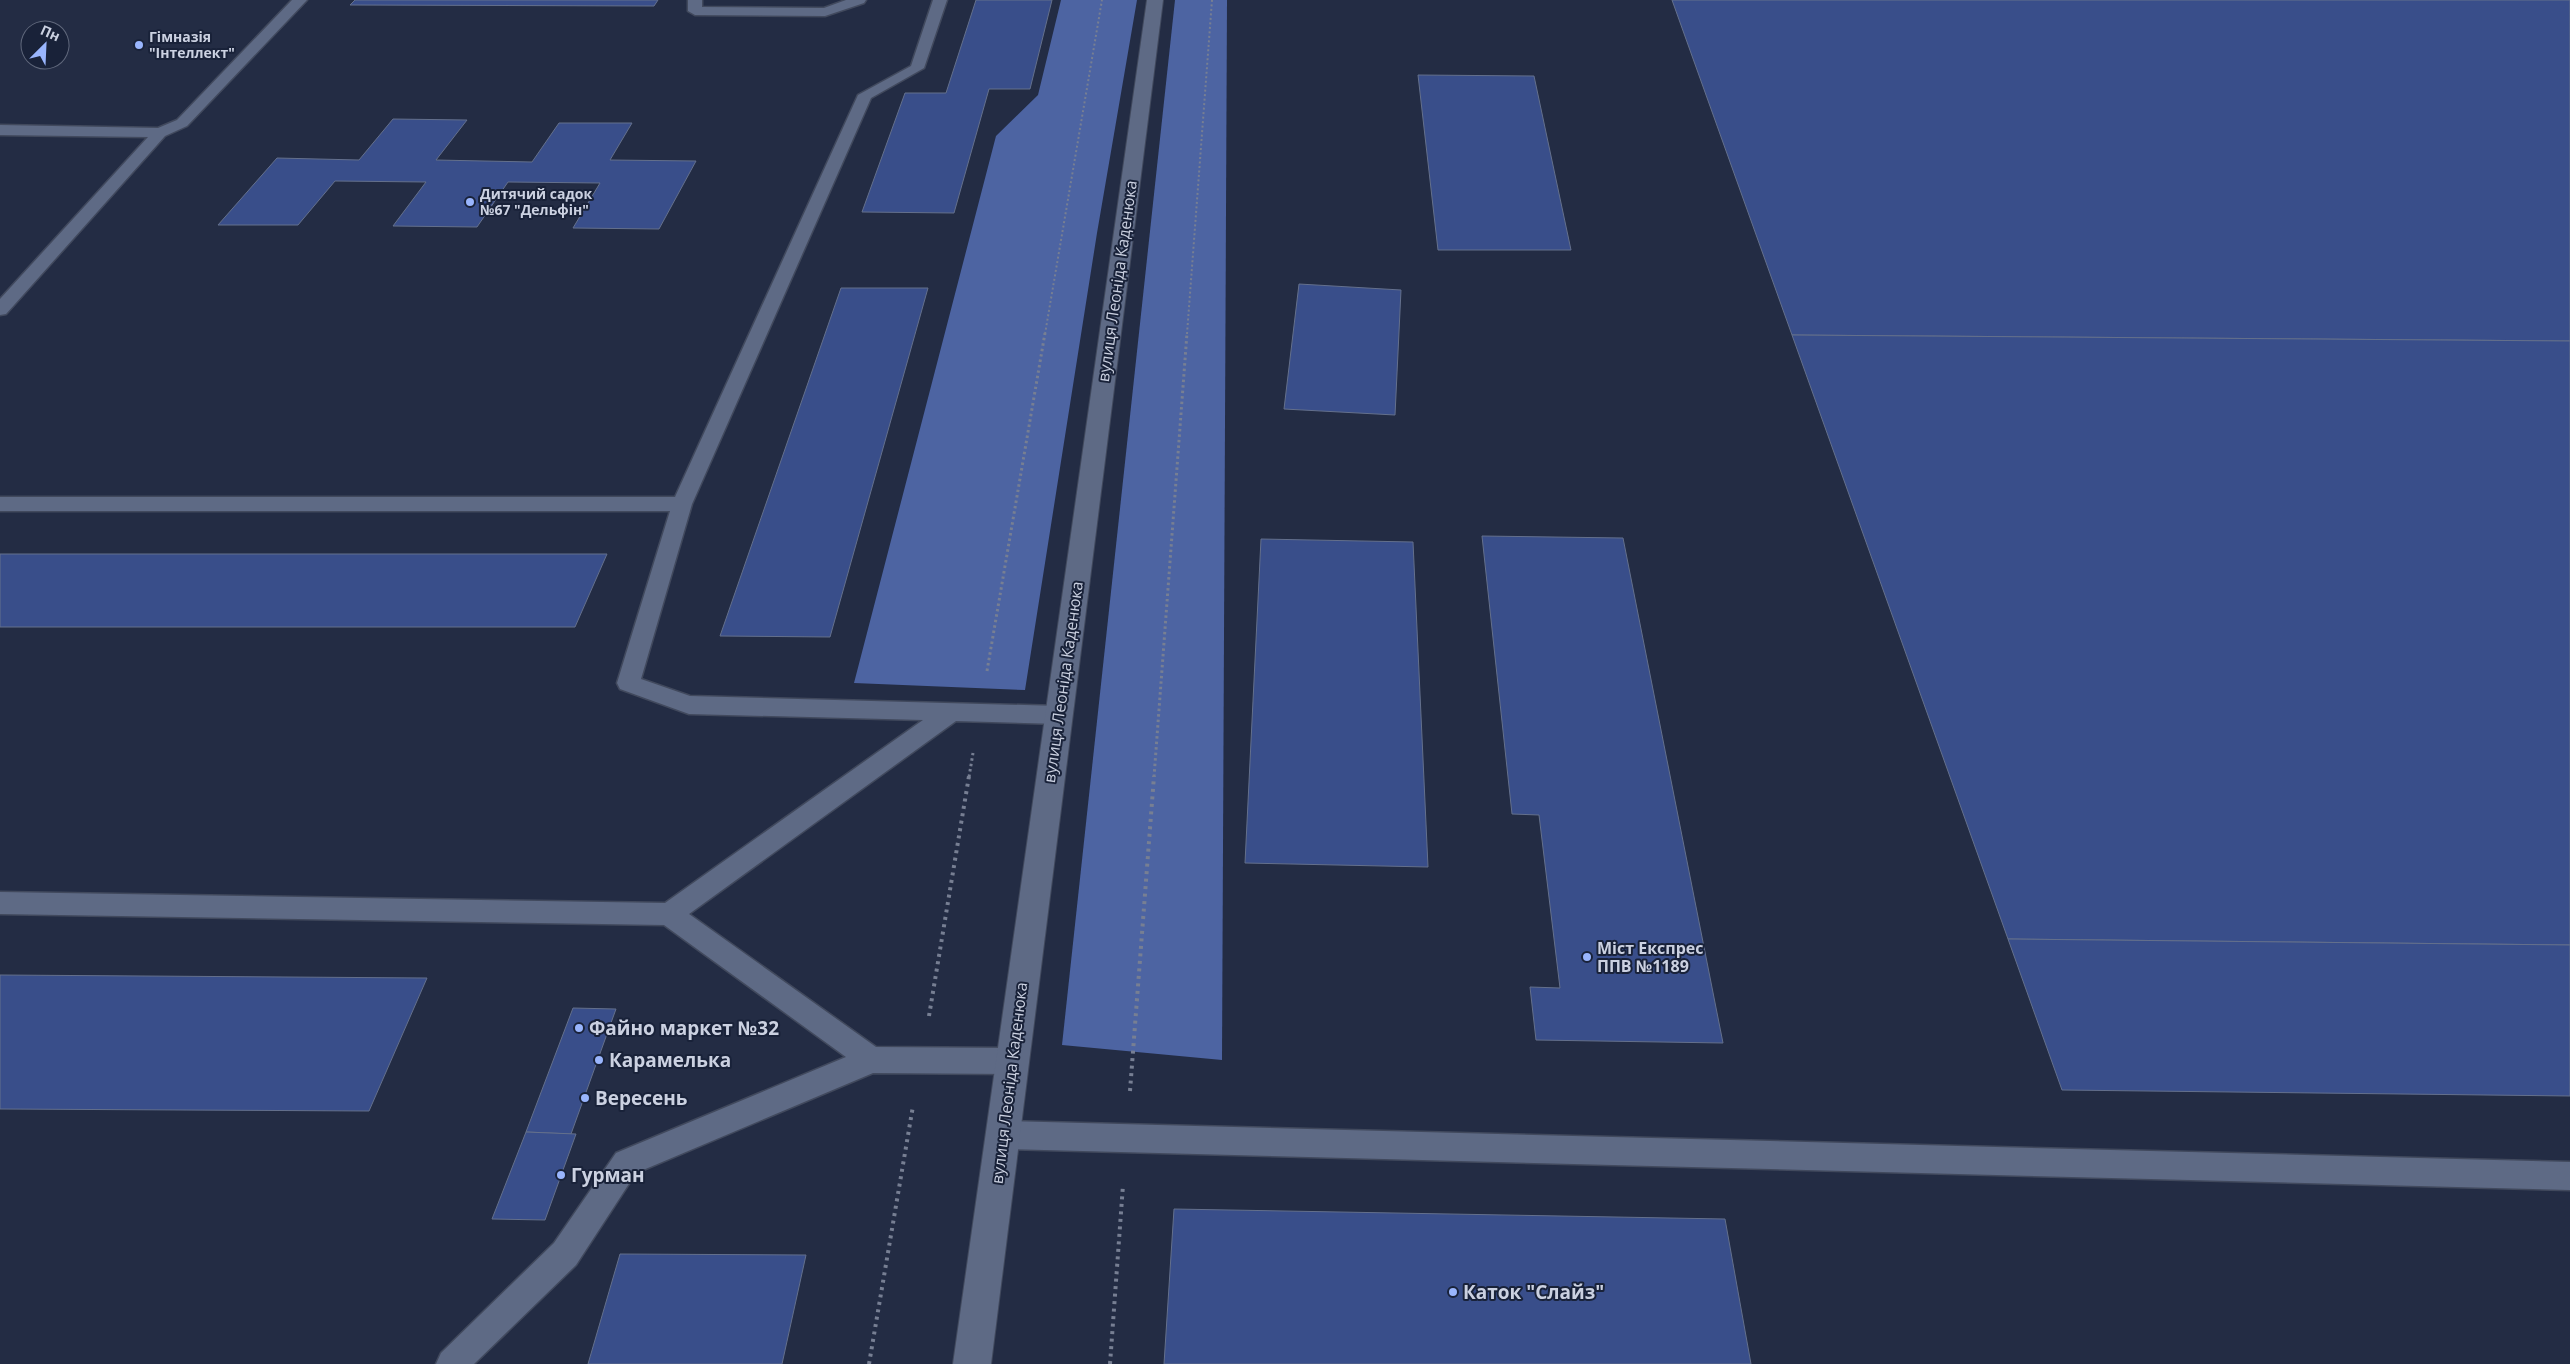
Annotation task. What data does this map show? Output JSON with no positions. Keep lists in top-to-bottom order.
{
  "streets": {
    "street": ["вулиця Леоніда Каденюка"]
  },
  "places": [
    "Гімназія \"Інтеллект\"",
    "Дитячий садок №67 \"Дельфін\"",
    "Міст Експрес ППВ №1189",
    "Файно маркет №32",
    "Карамелька",
    "Вересень",
    "Гурман",
    "Каток \"Слайз\""
  ],
  "north": "top right"
}
